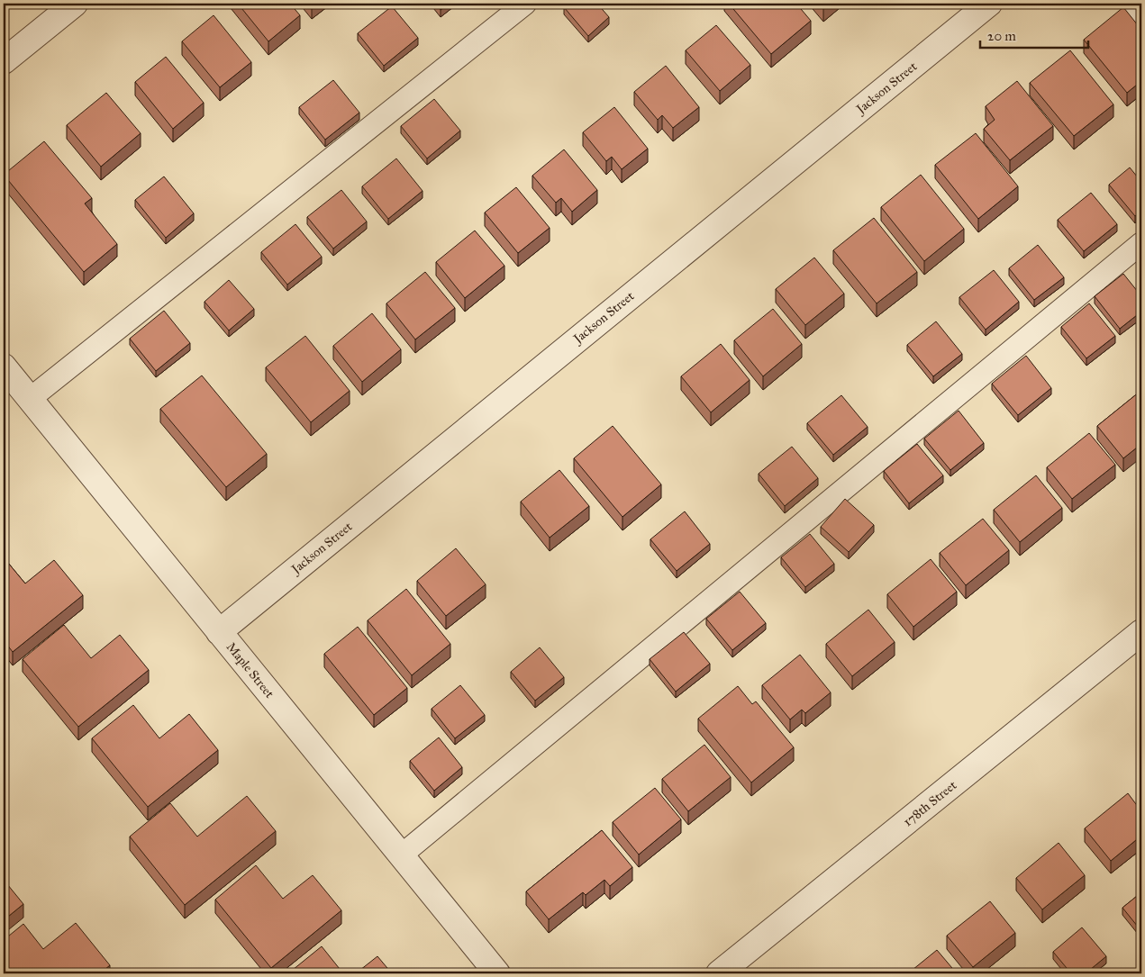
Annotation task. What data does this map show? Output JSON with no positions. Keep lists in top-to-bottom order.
{
  "streets": {
    "street": ["Jackson Street", "Maple Street", "178th Street"]
  },
  "crossings": [
    ["Jackson Street", "Maple Street"]
  ],
  "scale_bar": "20 m"
}
